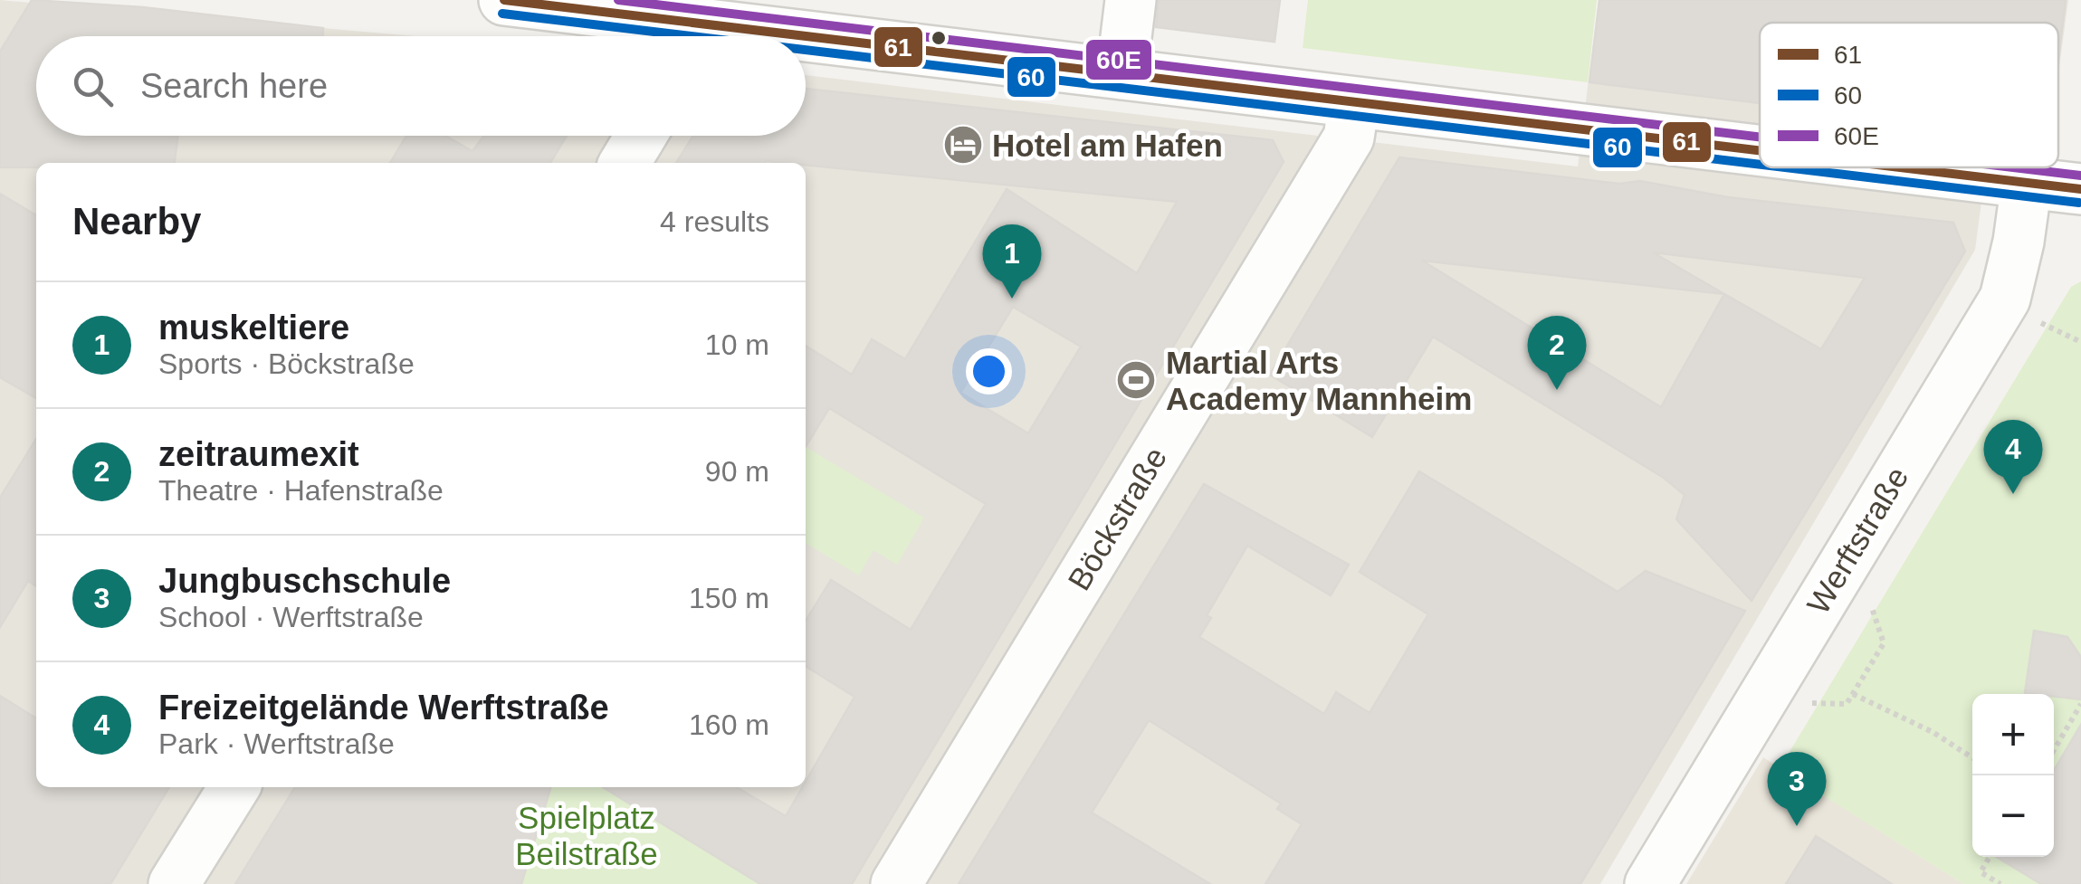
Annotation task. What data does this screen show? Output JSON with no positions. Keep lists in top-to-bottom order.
{
  "streets": {
    "street": ["Böckstraße", "Werftstraße"]
  },
  "parks": ["Spielplatz Beilstraße"],
  "places": {
    "hotel": ["Hotel am Hafen"],
    "sports": ["Martial Arts Academy Mannheim"]
  },
  "lines": ["transit line 61", "transit line 60E", "transit line 60"],
  "legend": ["61", "60", "60E"],
  "page": {
    "search": "Search here",
    "heading": ["Nearby", "4 results"],
    "pins": [
      "1",
      "2",
      "4",
      "3"
    ],
    "list": [
      {
        "mark": "1",
        "name": "muskeltiere",
        "note": "Sports · Böckstraße",
        "value": "10 m"
      },
      {
        "mark": "2",
        "name": "zeitraumexit",
        "note": "Theatre · Hafenstraße",
        "value": "90 m"
      },
      {
        "mark": "3",
        "name": "Jungbuschschule",
        "note": "School · Werftstraße",
        "value": "150 m"
      },
      {
        "mark": "4",
        "name": "Freizeitgelände Werftstraße",
        "note": "Park · Werftstraße",
        "value": "160 m"
      }
    ],
    "map_buttons": ["+", "−"]
  }
}
